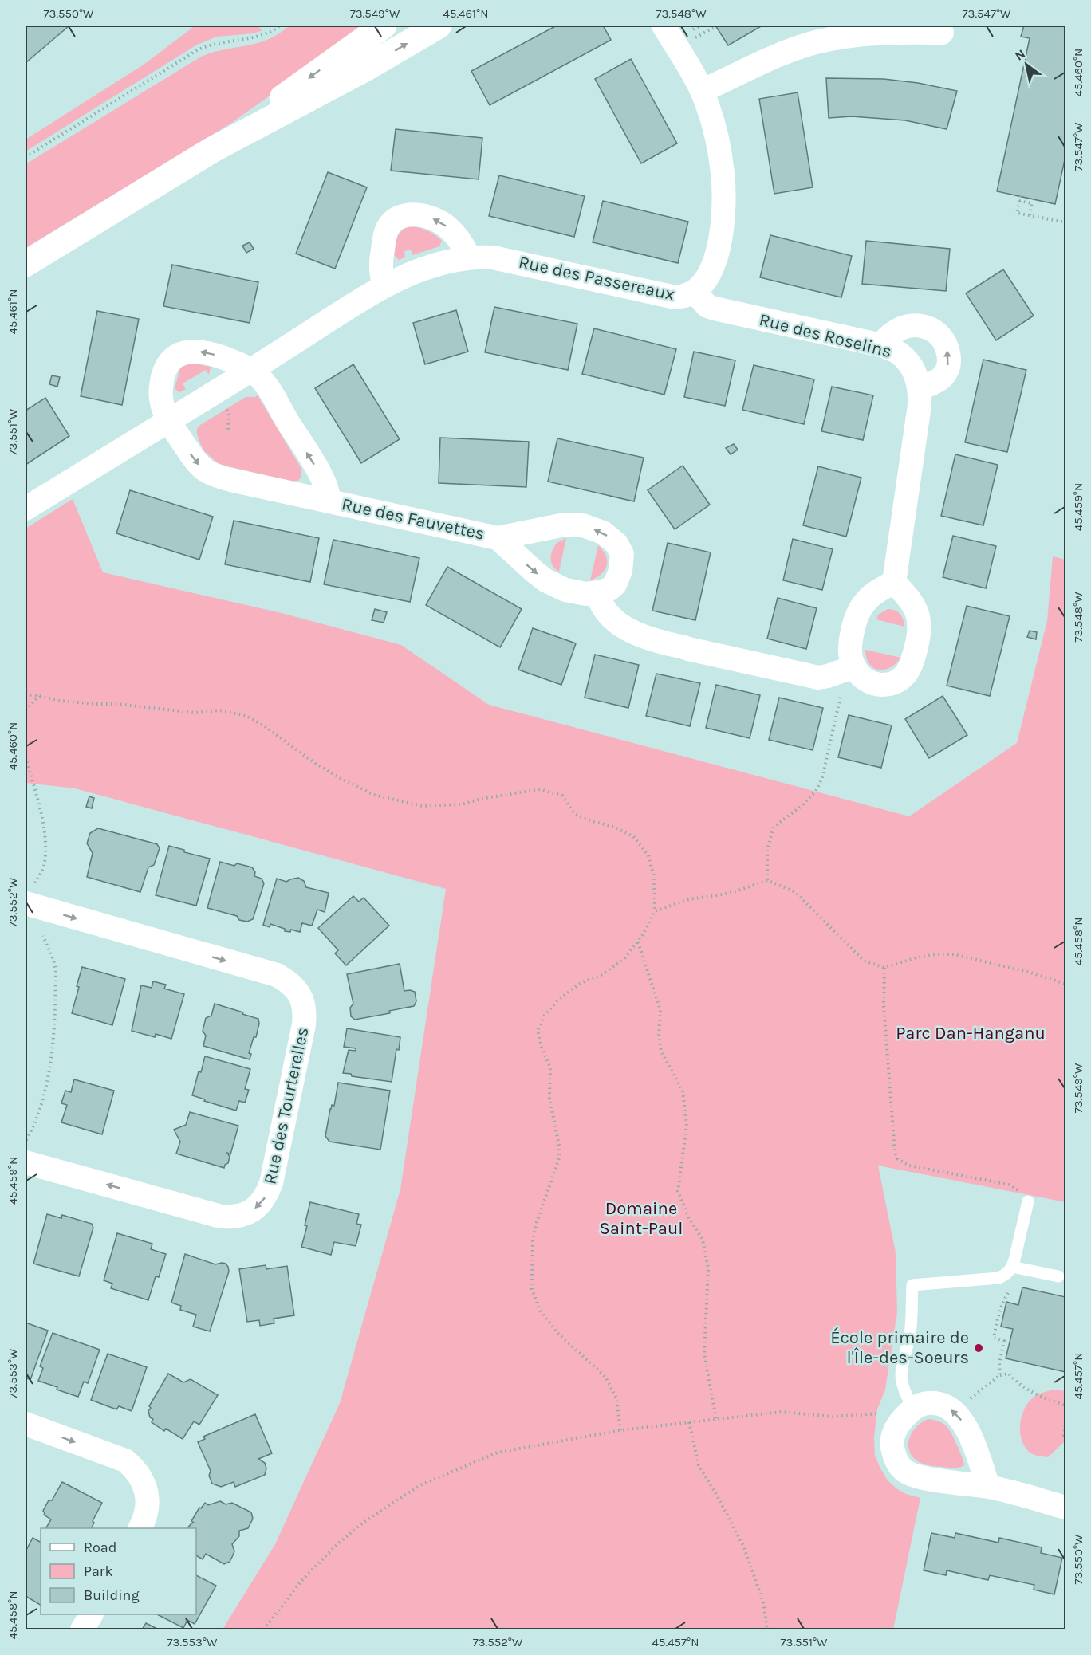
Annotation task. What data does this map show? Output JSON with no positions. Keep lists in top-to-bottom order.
{
  "streets": {
    "street": [
      "Rue des Passereaux",
      "Rue des Roselins",
      "Rue des Fauvettes",
      "Rue des Tourterelles"
    ]
  },
  "crossings": [
    ["Rue des Passereaux", "Rue des Roselins"],
    ["Rue des Passereaux", "Rue des Fauvettes"]
  ],
  "parks": ["Parc Dan-Hanganu", "Domaine Saint-Paul"],
  "places": ["École primaire de l'Île-des-Soeurs"],
  "legend": ["Road", "Park", "Building"],
  "north": "top left",
  "coordinates": [
    "73.550°W",
    "73.549°W",
    "45.461°N",
    "73.548°W",
    "73.547°W",
    "45.460°N",
    "73.551°W",
    "45.459°N",
    "73.552°W",
    "45.458°N",
    "73.553°W",
    "45.457°N"
  ]
}
